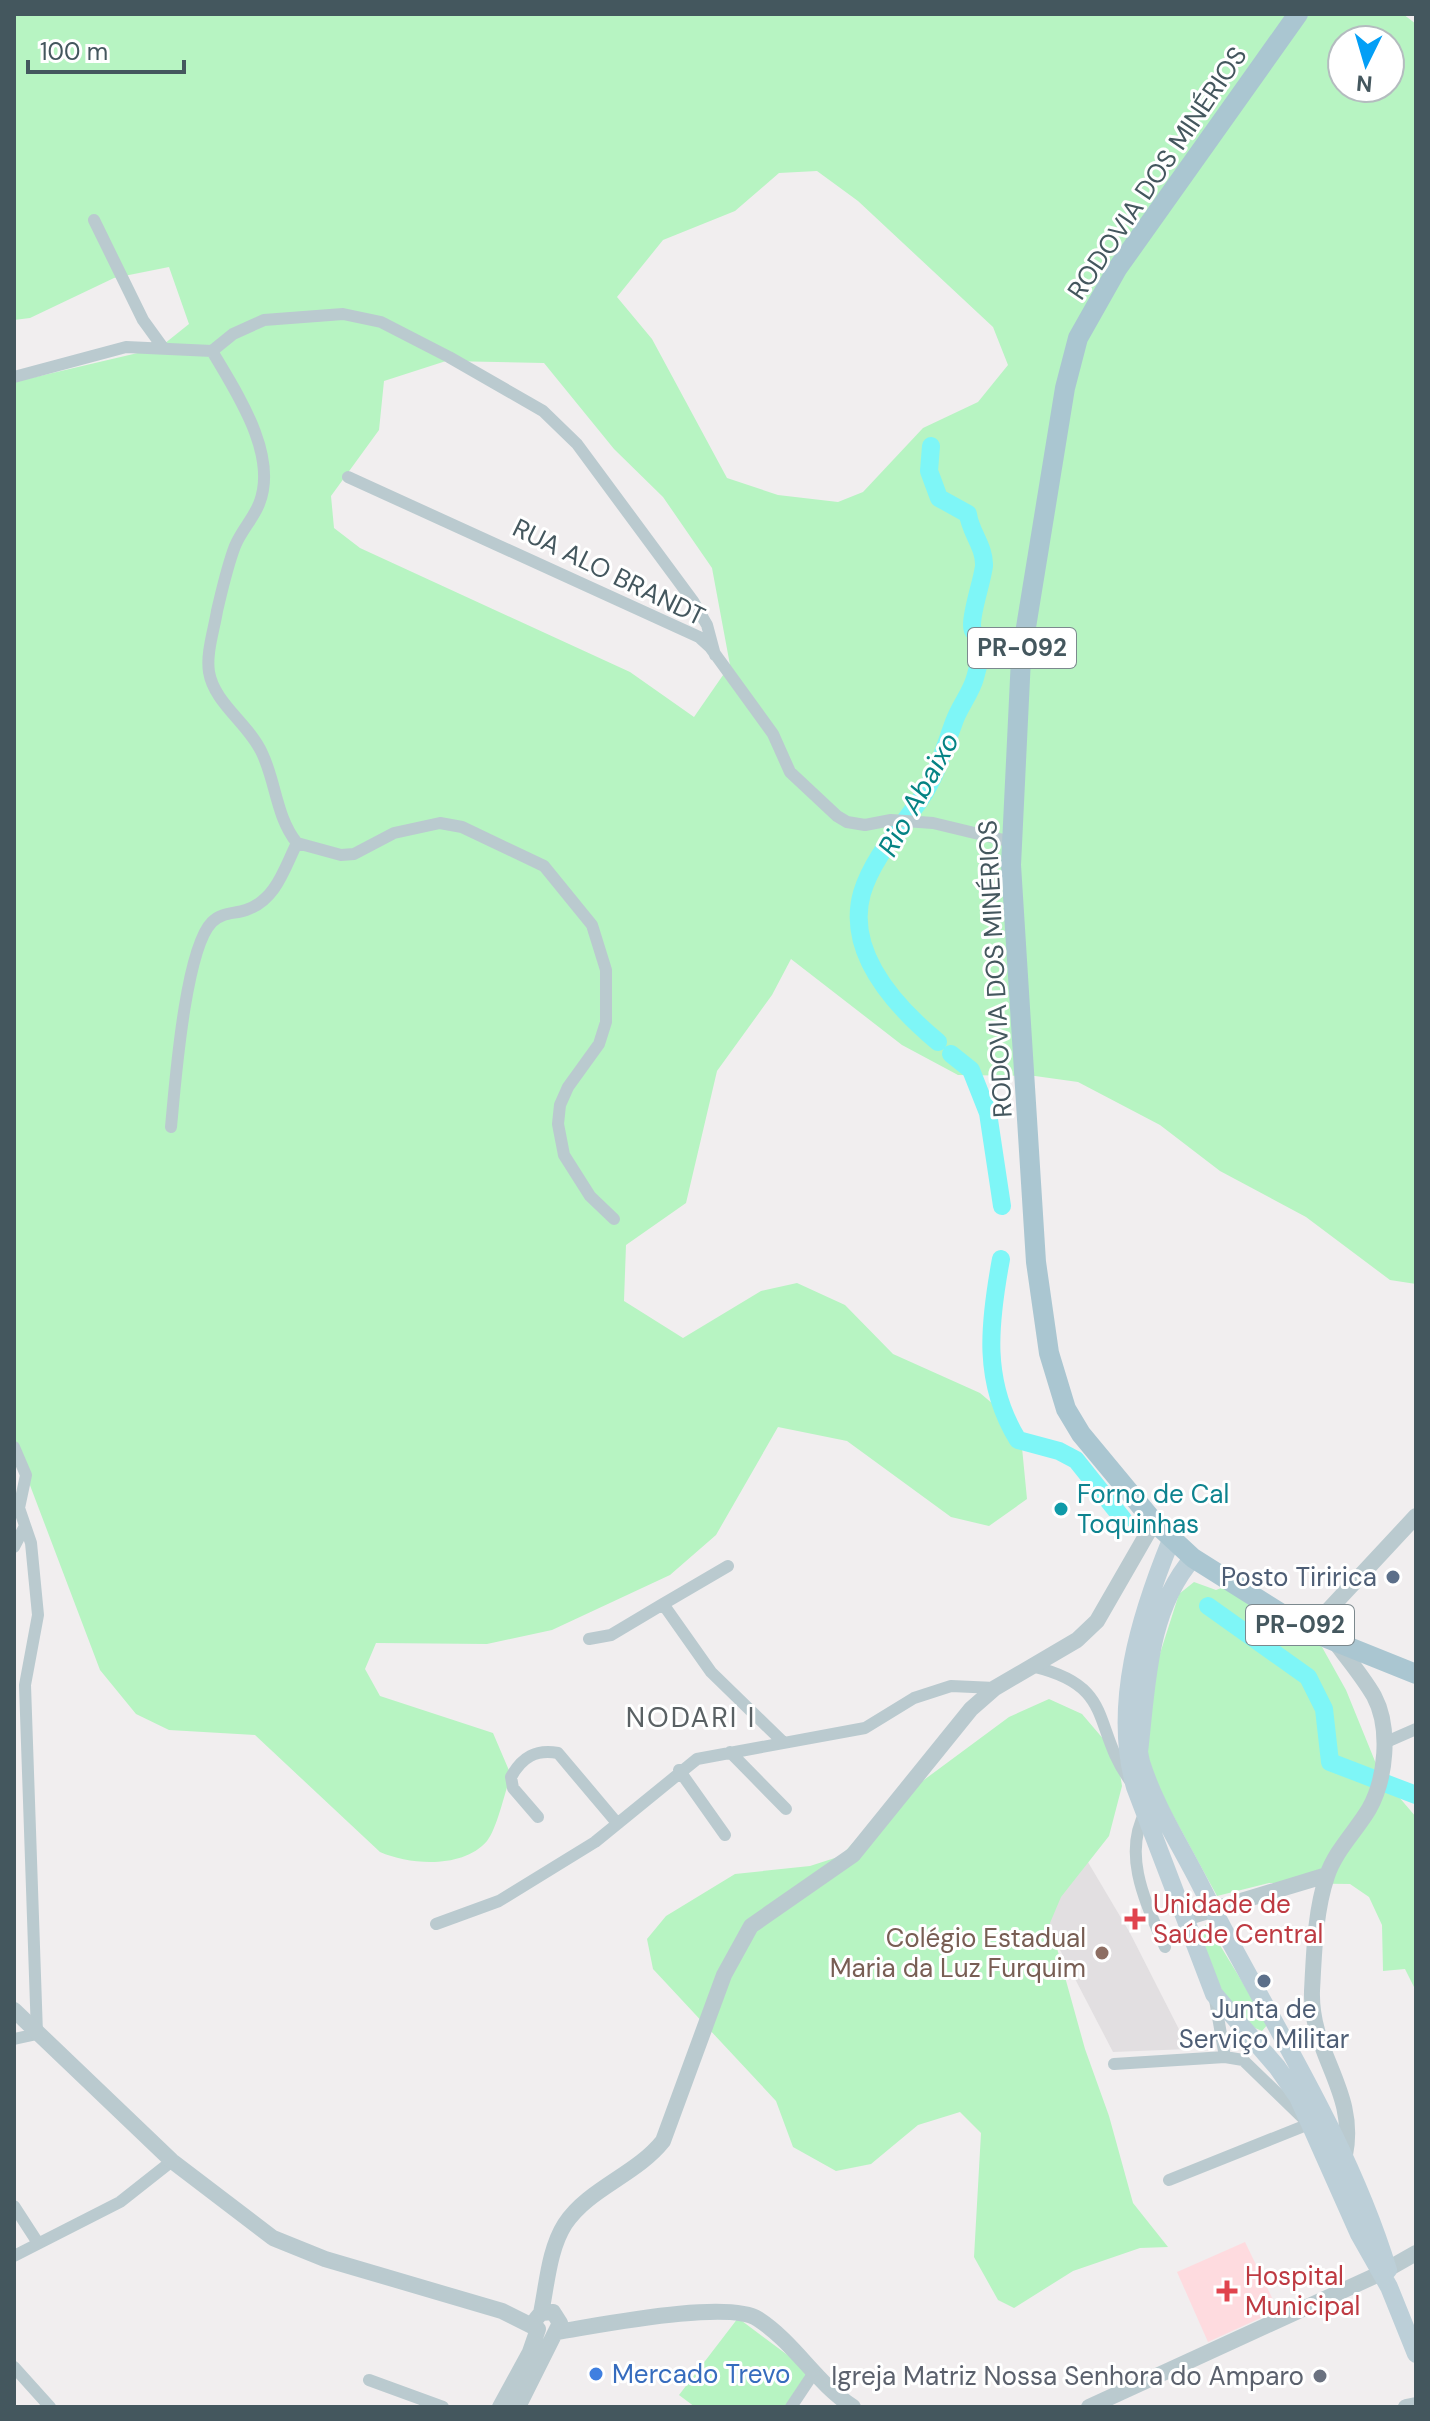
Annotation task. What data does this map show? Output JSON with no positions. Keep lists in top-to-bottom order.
{
  "streets": {
    "main road": ["RODOVIA DOS MINÉRIOS", "PR-092"],
    "street": ["RUA ALO BRANDT"]
  },
  "crossings": [
    ["RODOVIA DOS MINÉRIOS", "RUA ALO BRANDT"],
    ["RODOVIA DOS MINÉRIOS", "PR-092"]
  ],
  "districts": ["NODARI I"],
  "water": ["Rio Abaixo"],
  "places": {
    "other": [
      "Forno de Cal Toquinhas",
      "Posto Tiririca",
      "Colégio Estadual Maria da Luz Furquim",
      "Junta de Serviço Militar",
      "Mercado Trevo",
      "Igreja Matriz Nossa Senhora do Amparo"
    ],
    "health": ["Unidade de Saúde Central", "Hospital Municipal"]
  },
  "scale_bar": "100 m",
  "north": "bottom"
}
